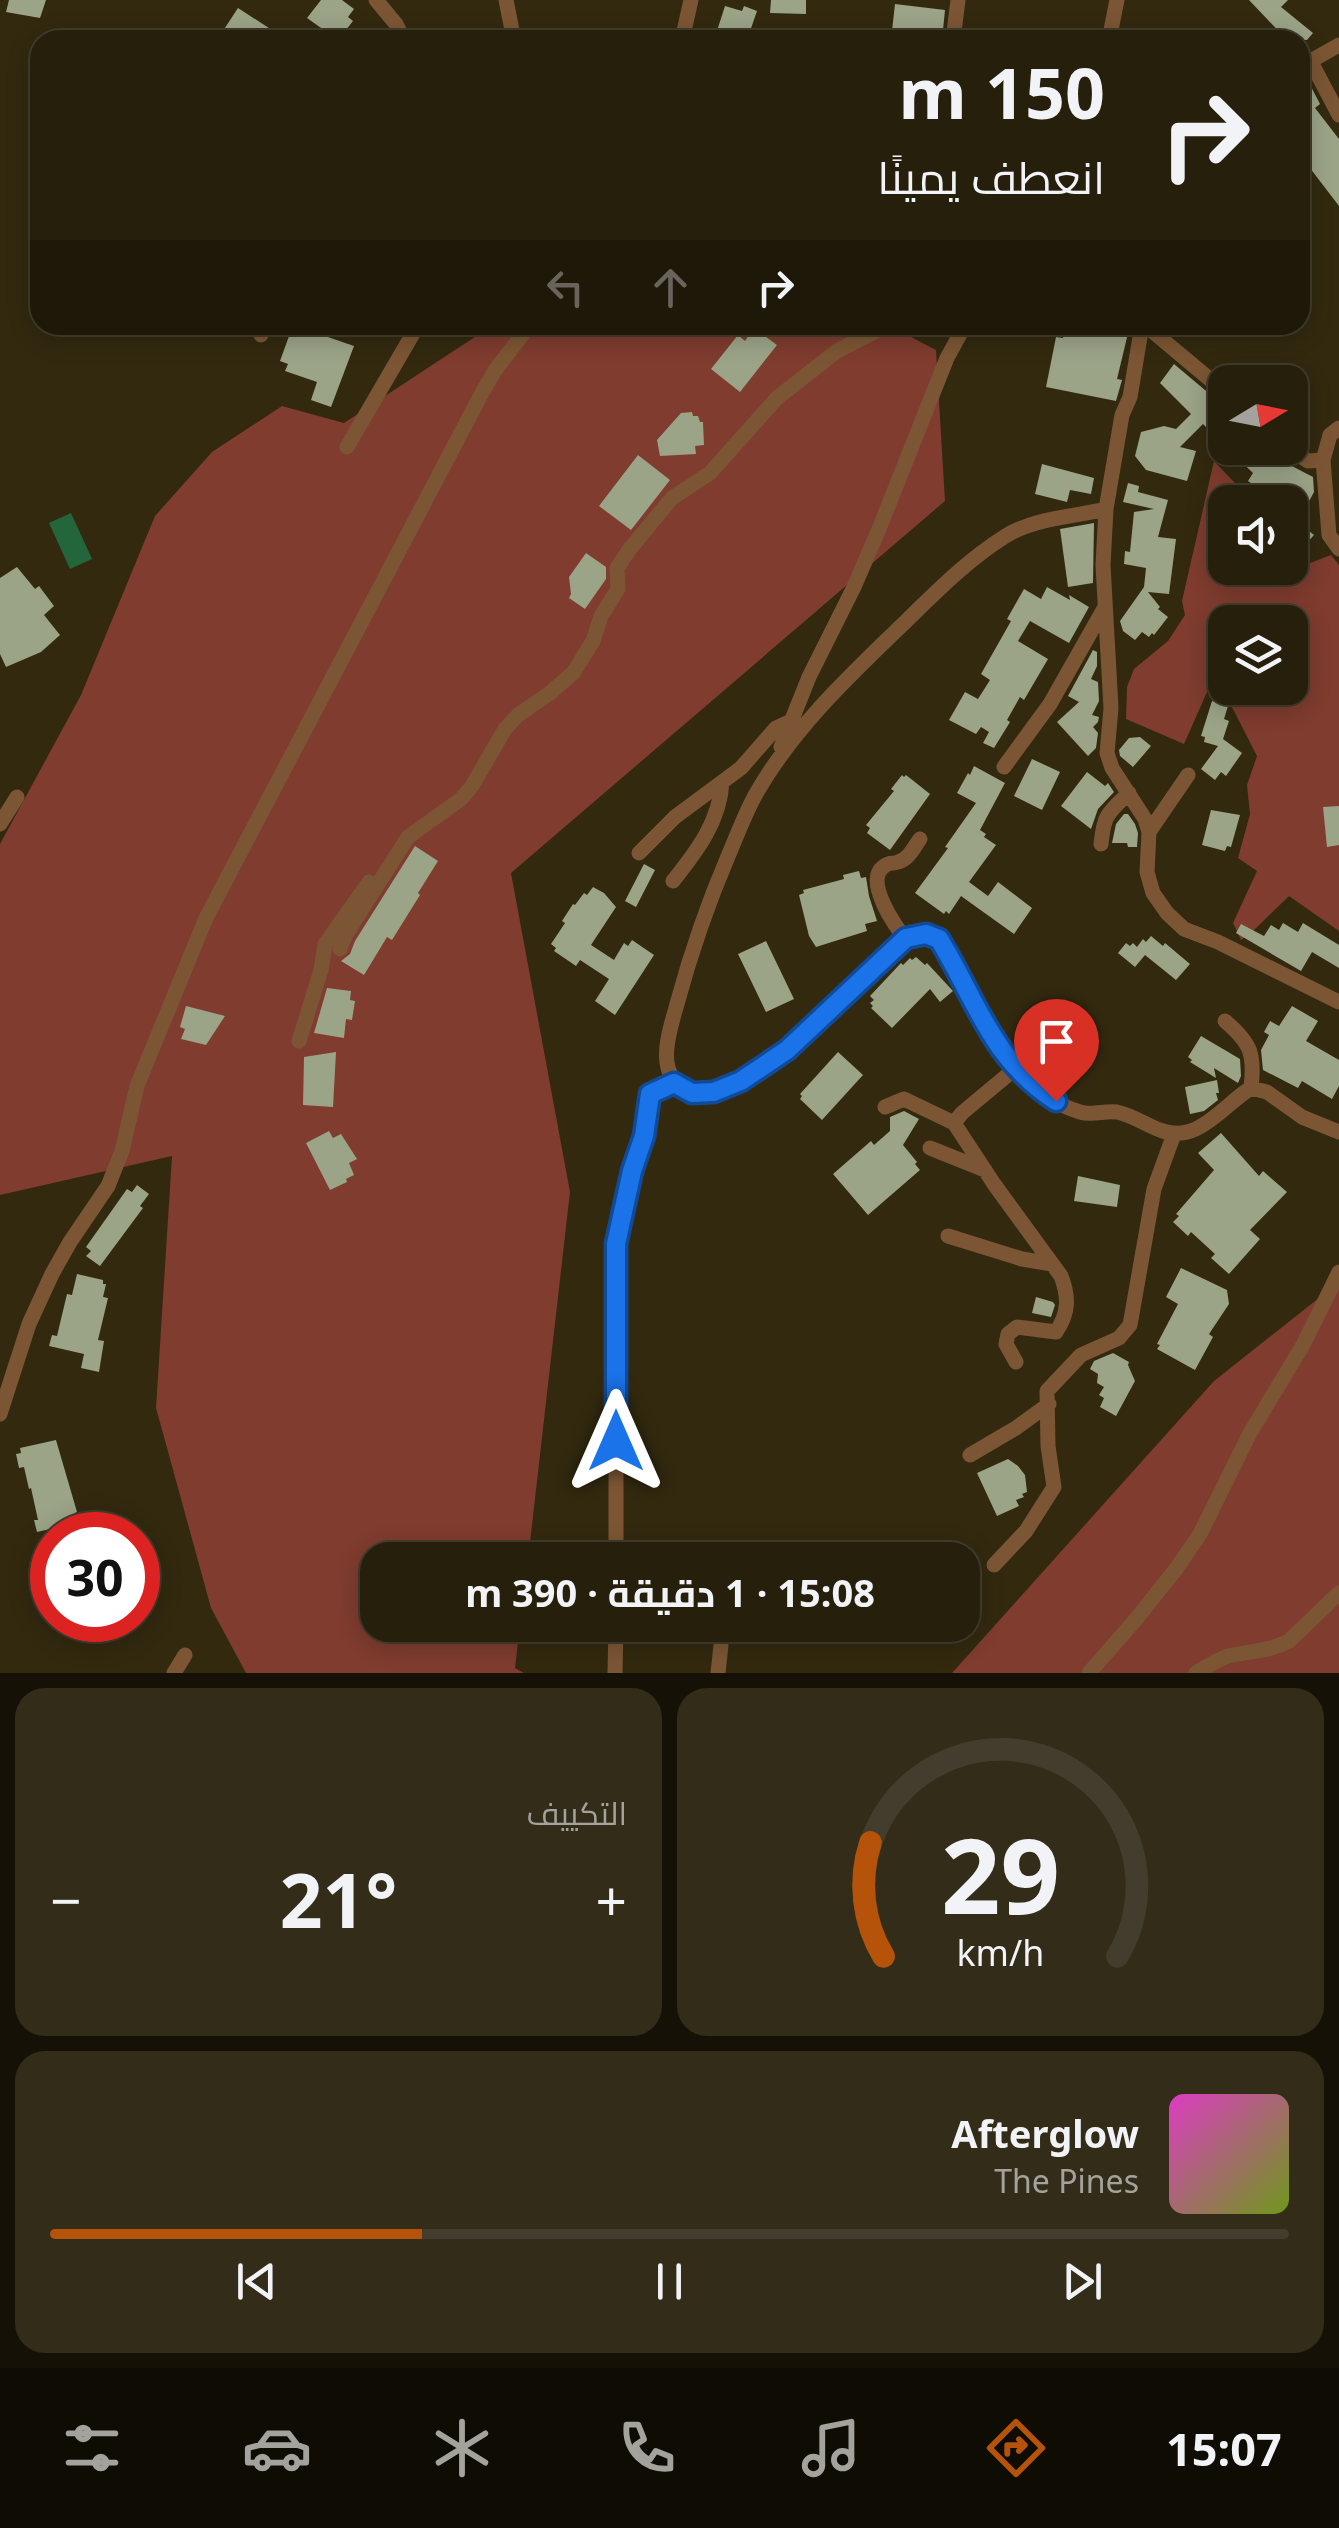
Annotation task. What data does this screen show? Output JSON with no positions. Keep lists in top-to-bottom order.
{
  "north": "right",
  "page": {
    "turn": ["150 m", "انعطف يمينًا"],
    "limit": "30",
    "trip": "15:08 · 1 دقيقة · 390 m",
    "tile": "التكييف",
    "heat": ["−", "21°", "+"],
    "song": ["Afterglow", "The Pines"],
    "tabs": "15:07",
    "gauge": ["29", "km/h"]
  }
}
